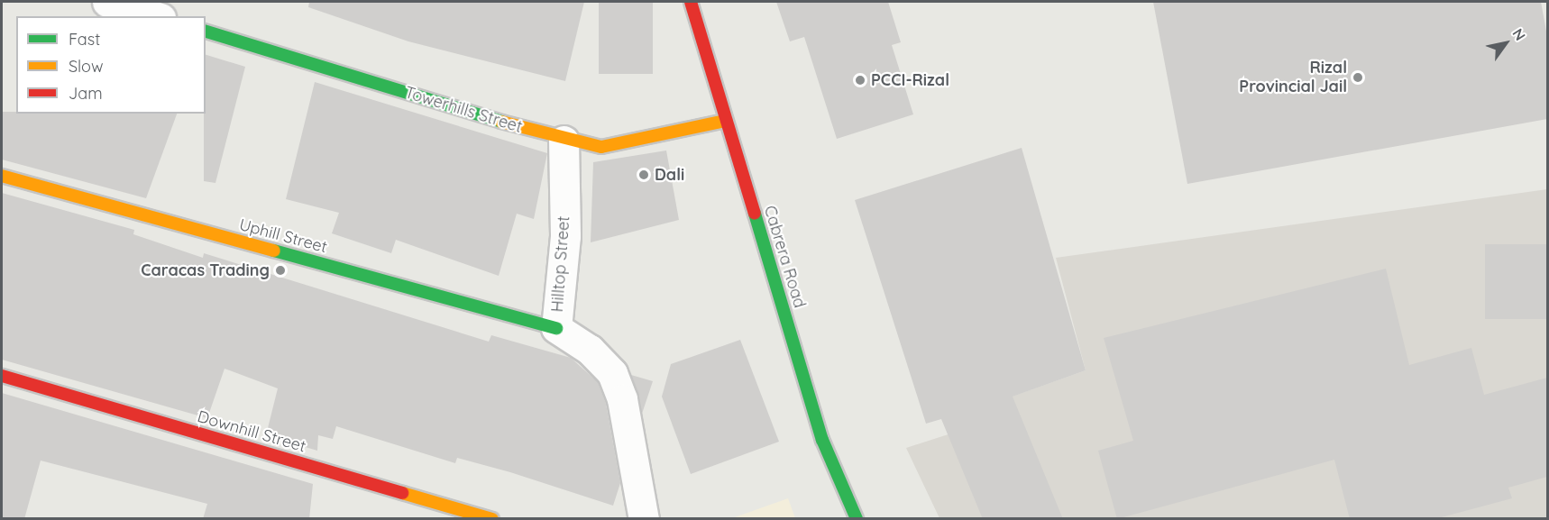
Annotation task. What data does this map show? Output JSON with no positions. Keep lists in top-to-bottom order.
{
  "streets": {
    "street": [
      "Towerhills Street",
      "Uphill Street",
      "Cabrera Road",
      "Hilltop Street",
      "Downhill Street"
    ]
  },
  "crossings": [
    ["Towerhills Street", "Cabrera Road"],
    ["Towerhills Street", "Hilltop Street"],
    ["Uphill Street", "Hilltop Street"]
  ],
  "places": [
    "Rizal Provincial Jail",
    "PCCI-Rizal",
    "Dali",
    "Caracas Trading"
  ],
  "legend": ["Fast", "Slow", "Jam"],
  "north": "top right"
}
